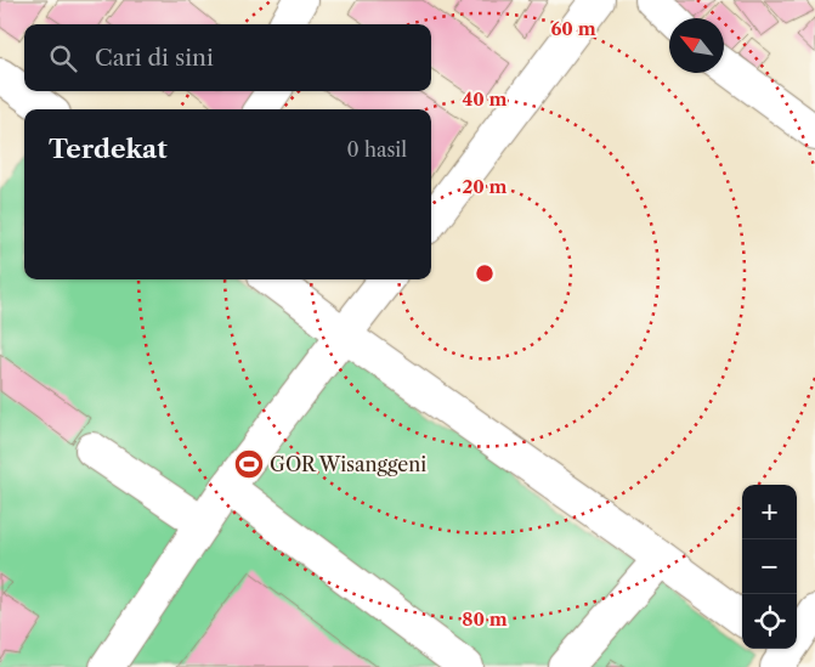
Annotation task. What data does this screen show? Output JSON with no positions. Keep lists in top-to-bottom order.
{
  "places": {
    "sports": ["GOR Wisanggeni"]
  },
  "north": "top left",
  "page": {
    "search": "Cari di sini",
    "heading": ["Terdekat", "0 hasil"],
    "map_buttons": ["+", "−"]
  },
  "rings": [
    "60 m",
    "40 m",
    "20 m",
    "80 m"
  ]
}
